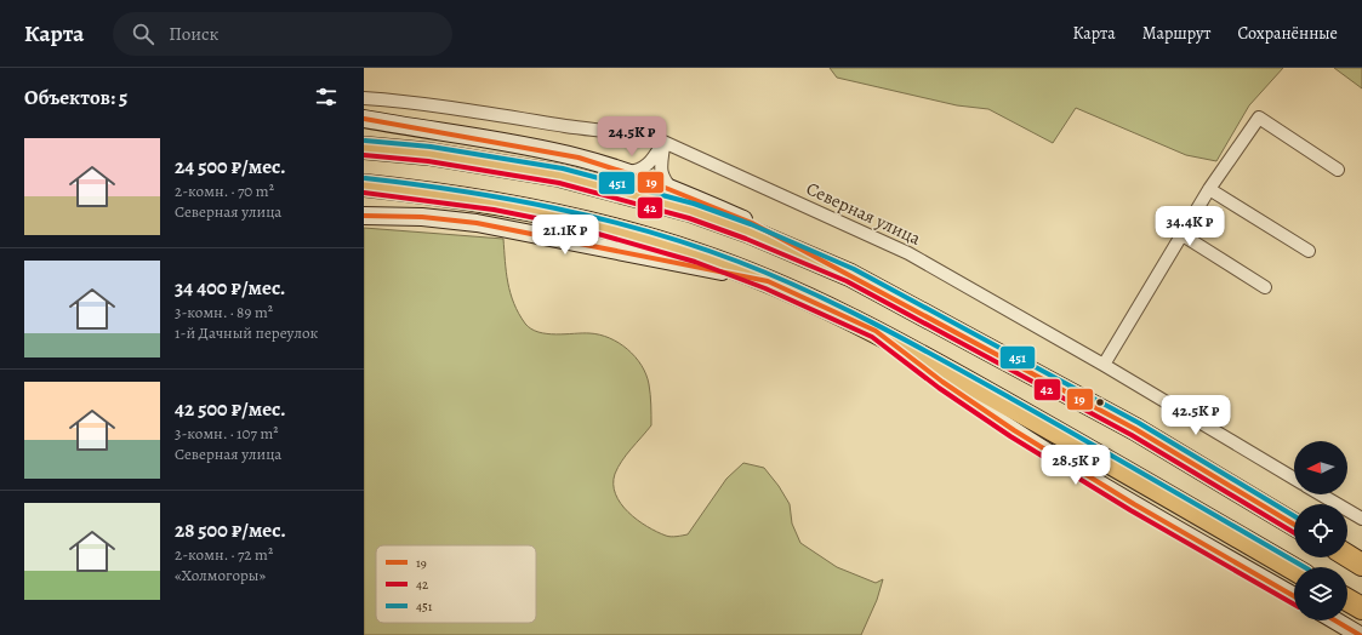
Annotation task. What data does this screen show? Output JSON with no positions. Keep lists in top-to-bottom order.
{
  "streets": {
    "street": ["Северная улица"]
  },
  "lines": ["transit line 19", "transit line 451", "transit line 42"],
  "legend": ["19", "42", "451"],
  "north": "left",
  "page": {
    "header": "Карта",
    "search": "Поиск",
    "nav": ["Карта", "Маршрут", "Сохранённые"],
    "heading": "Объектов: 5",
    "price": [
      "24.5K ₽",
      "34.4K ₽",
      "21.1K ₽",
      "42.5K ₽",
      "28.5K ₽"
    ],
    "list": [
      {
        "name": "24 500 ₽/мес.",
        "note": "2-комн. · 70 m² · Северная улица"
      },
      {
        "name": "34 400 ₽/мес.",
        "note": "3-комн. · 89 m² · 1-й Дачный переулок"
      },
      {
        "name": "42 500 ₽/мес.",
        "note": "3-комн. · 107 m² · Северная улица"
      },
      {
        "name": "28 500 ₽/мес.",
        "note": "2-комн. · 72 m² · «Холмогоры»"
      }
    ]
  }
}
